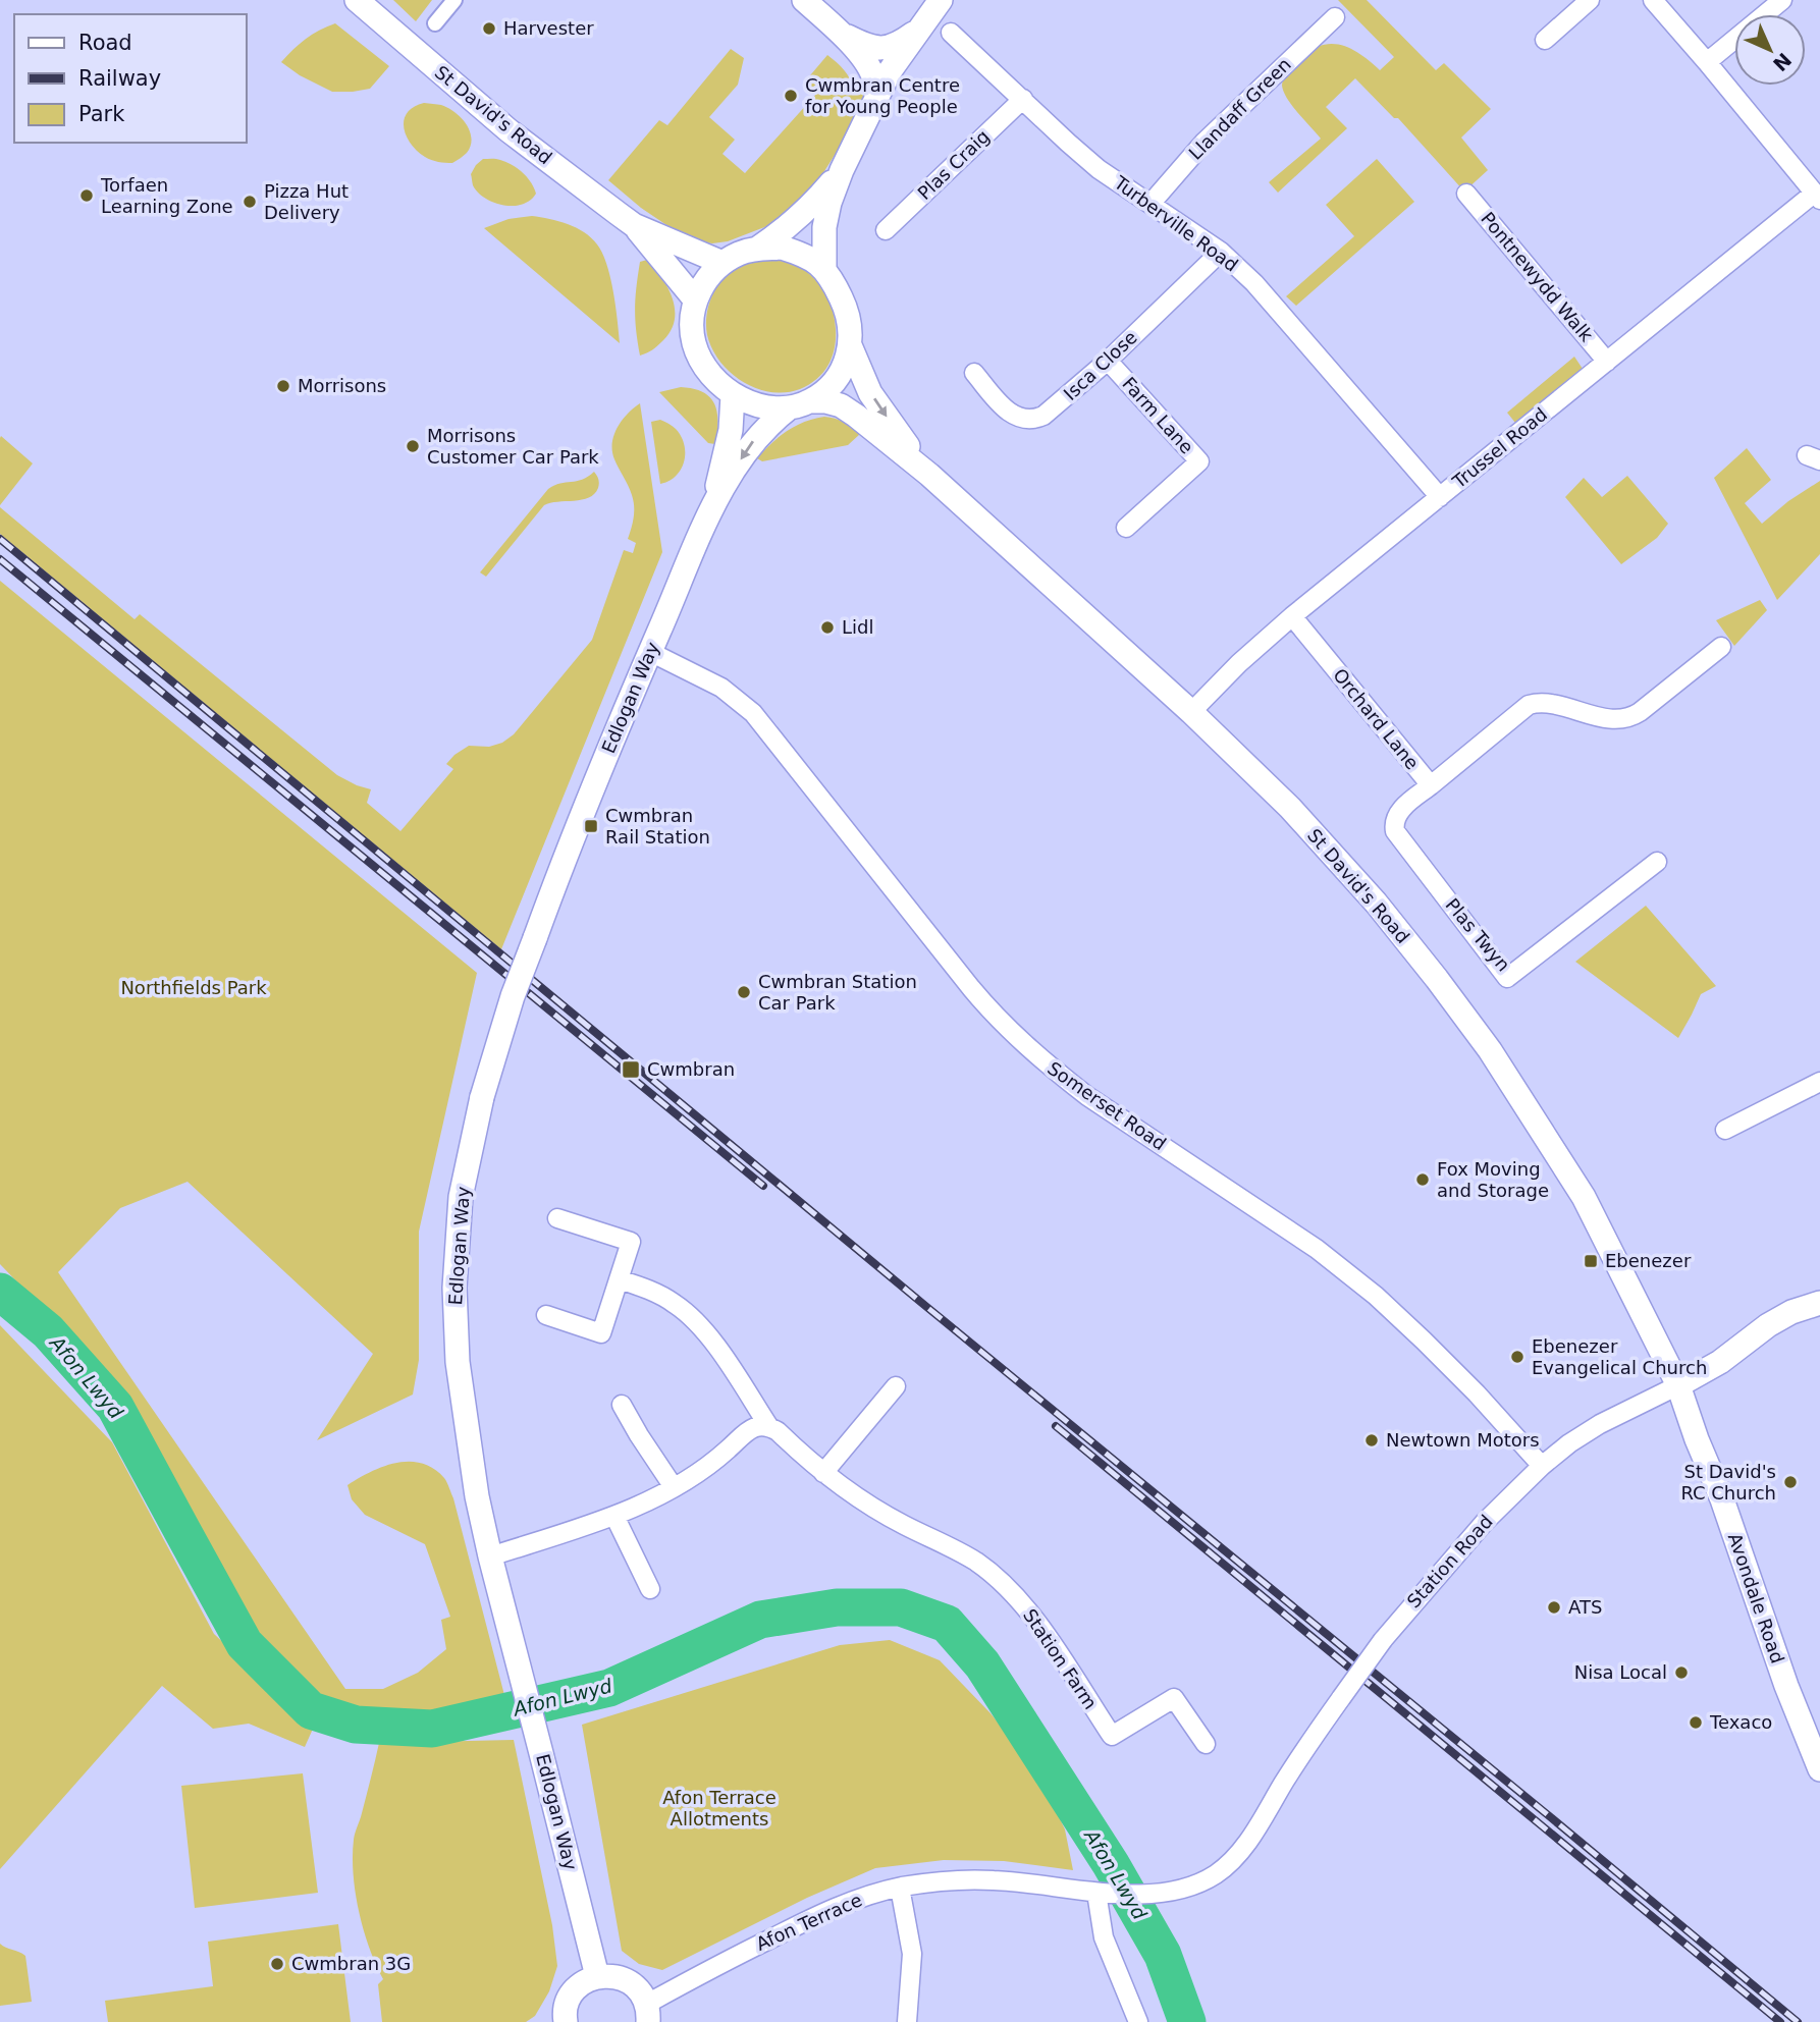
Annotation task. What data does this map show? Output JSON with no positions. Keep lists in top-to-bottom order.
{
  "streets": {
    "street": [
      "Llandaff Green",
      "St David's Road",
      "Plas Craig",
      "Turberville Road",
      "Pontnewydd Walk",
      "Isca Close",
      "Farm Lane",
      "Trussel Road",
      "Edlogan Way",
      "Orchard Lane",
      "Plas Twyn",
      "Somerset Road",
      "Station Road",
      "Avondale Road",
      "Station Farm",
      "Afon Terrace"
    ]
  },
  "crossings": [
    ["Llandaff Green", "Turberville Road"],
    ["St David's Road", "Trussel Road"],
    ["St David's Road", "Edlogan Way"],
    ["St David's Road", "Station Road"],
    ["St David's Road", "Avondale Road"],
    ["Plas Craig", "Turberville Road"],
    ["Turberville Road", "Isca Close"],
    ["Turberville Road", "Trussel Road"],
    ["Pontnewydd Walk", "Trussel Road"],
    ["Isca Close", "Farm Lane"],
    ["Trussel Road", "Orchard Lane"],
    ["Edlogan Way", "Somerset Road"],
    ["Orchard Lane", "Plas Twyn"],
    ["Somerset Road", "Station Road"],
    ["Station Road", "Avondale Road"],
    ["Station Road", "Afon Terrace"]
  ],
  "water": ["Afon Lwyd"],
  "parks": ["Northfields Park", "Afon Terrace Allotments"],
  "places": {
    "other": [
      "Harvester",
      "Cwmbran Centre for Young People",
      "Torfaen Learning Zone",
      "Pizza Hut Delivery",
      "Morrisons",
      "Morrisons Customer Car Park",
      "Lidl",
      "Cwmbran Station Car Park",
      "Fox Moving and Storage",
      "Ebenezer Evangelical Church",
      "Newtown Motors",
      "St David's RC Church",
      "ATS",
      "Nisa Local",
      "Texaco",
      "Cwmbran 3G"
    ],
    "transit": ["Cwmbran Rail Station", "Cwmbran", "Ebenezer"]
  },
  "legend": ["Road", "Railway", "Park"],
  "north": "bottom right"
}
